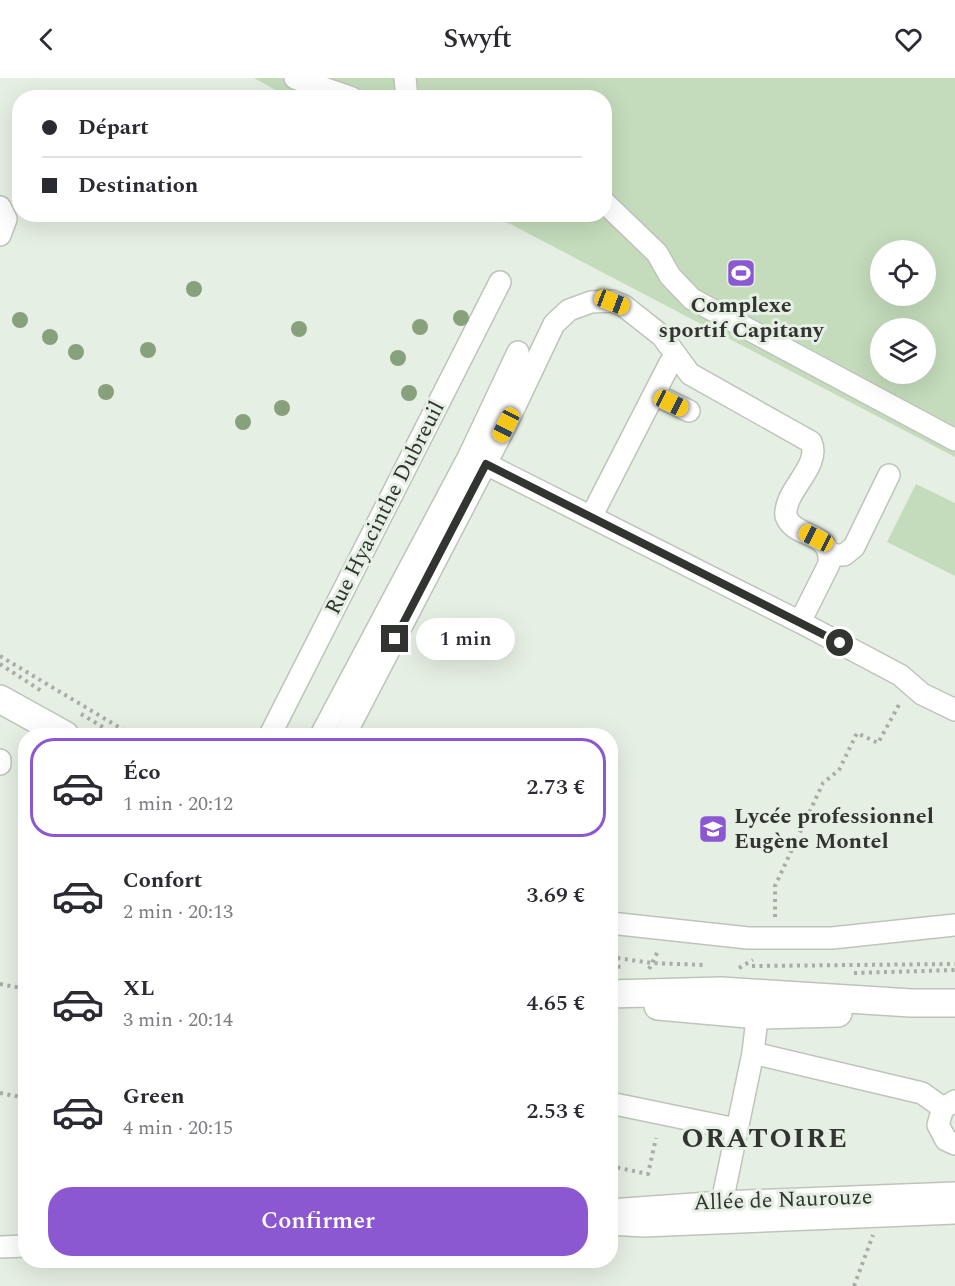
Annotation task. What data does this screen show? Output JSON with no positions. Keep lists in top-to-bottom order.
{
  "streets": {
    "street": ["Rue Hyacinthe Dubreuil", "Allée de Naurouze"]
  },
  "districts": ["ORATOIRE"],
  "places": {
    "sports": ["Complexe sportif Capitany"],
    "school or university": ["Lycée professionnel Eugène Montel"]
  },
  "page": {
    "header": "Swyft",
    "banner": ["Départ", "Destination"],
    "bubble": "1 min",
    "list": [
      {
        "name": "Éco",
        "note": "1 min · 20:12",
        "value": "2.73 €"
      },
      {
        "name": "Confort",
        "note": "2 min · 20:13",
        "value": "3.69 €"
      },
      {
        "name": "XL",
        "note": "3 min · 20:14",
        "value": "4.65 €"
      },
      {
        "name": "Green",
        "note": "4 min · 20:15",
        "value": "2.53 €"
      }
    ],
    "buttons": "Confirmer"
  }
}
